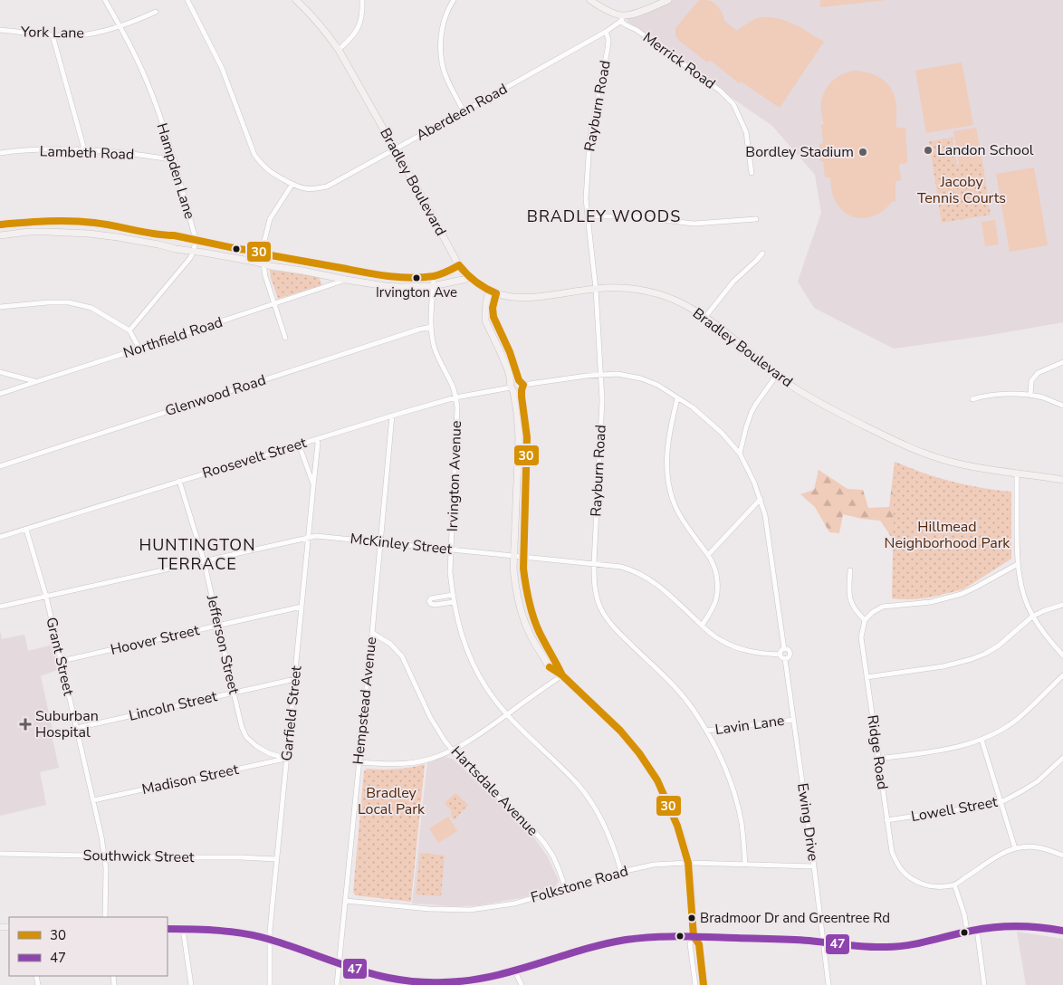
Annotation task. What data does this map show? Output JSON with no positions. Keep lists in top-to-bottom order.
{
  "streets": {
    "street": [
      "York Lane",
      "Merrick Road",
      "Rayburn Road",
      "Aberdeen Road",
      "Lambeth Road",
      "Hampden Lane",
      "Bradley Boulevard",
      "Northfield Road",
      "Glenwood Road",
      "Roosevelt Street",
      "Irvington Avenue",
      "McKinley Street",
      "Hoover Street",
      "Jefferson Street",
      "Grant Street",
      "Hempstead Avenue",
      "Lincoln Street",
      "Garfield Street",
      "Lavin Lane",
      "Ridge Road",
      "Madison Street",
      "Hartsdale Avenue",
      "Lowell Street",
      "Ewing Drive",
      "Southwick Street",
      "Folkstone Road"
    ]
  },
  "crossings": [
    ["York Lane", "Hampden Lane"],
    ["Merrick Road", "Aberdeen Road"],
    ["Rayburn Road", "Aberdeen Road"],
    ["Rayburn Road", "Bradley Boulevard"],
    ["Rayburn Road", "McKinley Street"],
    ["Rayburn Road", "Lavin Lane"],
    ["Rayburn Road", "Folkstone Road"],
    ["Aberdeen Road", "Bradley Boulevard"],
    ["Lambeth Road", "Hampden Lane"],
    ["Glenwood Road", "Irvington Avenue"],
    ["Roosevelt Street", "Irvington Avenue"],
    ["Roosevelt Street", "Jefferson Street"],
    ["Roosevelt Street", "Grant Street"],
    ["Roosevelt Street", "Hempstead Avenue"],
    ["Roosevelt Street", "Garfield Street"],
    ["Irvington Avenue", "McKinley Street"],
    ["Irvington Avenue", "Folkstone Road"],
    ["McKinley Street", "Jefferson Street"],
    ["McKinley Street", "Grant Street"],
    ["McKinley Street", "Hempstead Avenue"],
    ["McKinley Street", "Garfield Street"],
    ["McKinley Street", "Ewing Drive"],
    ["Hoover Street", "Jefferson Street"],
    ["Hoover Street", "Grant Street"],
    ["Hoover Street", "Garfield Street"],
    ["Jefferson Street", "Lincoln Street"],
    ["Jefferson Street", "Garfield Street"],
    ["Jefferson Street", "Madison Street"],
    ["Grant Street", "Lincoln Street"],
    ["Grant Street", "Madison Street"],
    ["Grant Street", "Southwick Street"],
    ["Hempstead Avenue", "Hartsdale Avenue"],
    ["Hempstead Avenue", "Folkstone Road"],
    ["Lincoln Street", "Garfield Street"],
    ["Garfield Street", "Madison Street"],
    ["Garfield Street", "Southwick Street"],
    ["Lavin Lane", "Ewing Drive"],
    ["Ridge Road", "Lowell Street"],
    ["Hartsdale Avenue", "Folkstone Road"],
    ["Ewing Drive", "Folkstone Road"]
  ],
  "districts": ["BRADLEY WOODS", "HUNTINGTON TERRACE"],
  "parks": ["Jacoby Tennis Courts", "Hillmead Neighborhood Park", "Bradley Local Park"],
  "places": {
    "other": [
      "Landon School",
      "Bordley Stadium",
      "Irvington Ave",
      "Bradmoor Dr and Greentree Rd"
    ],
    "health": ["Suburban Hospital"]
  },
  "lines": ["transit line 30", "transit line 47"],
  "legend": ["30", "47"]
}
